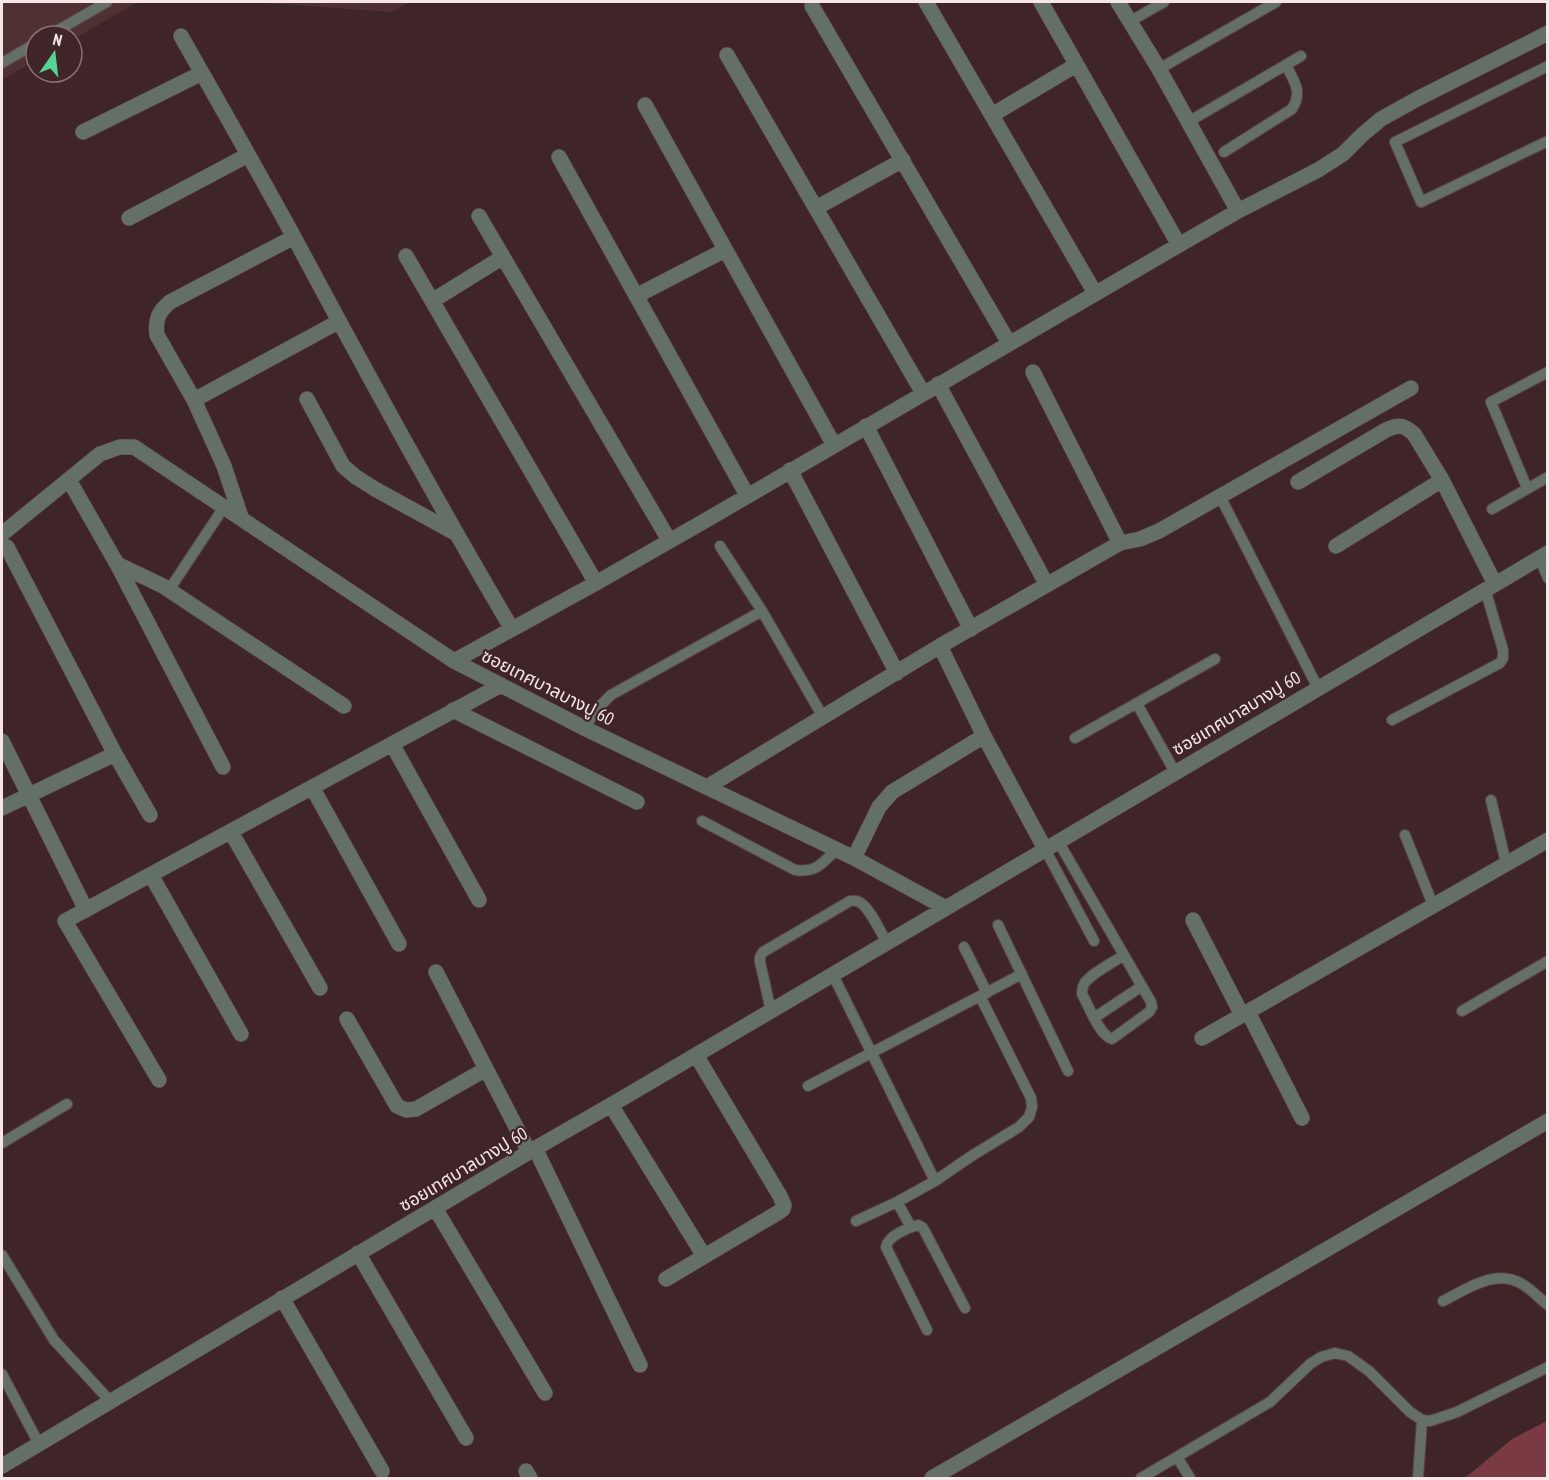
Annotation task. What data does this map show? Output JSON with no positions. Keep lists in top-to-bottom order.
{
  "streets": {
    "street": ["ซอยเทศบาลบางปู 60"]
  },
  "north": "top"
}
